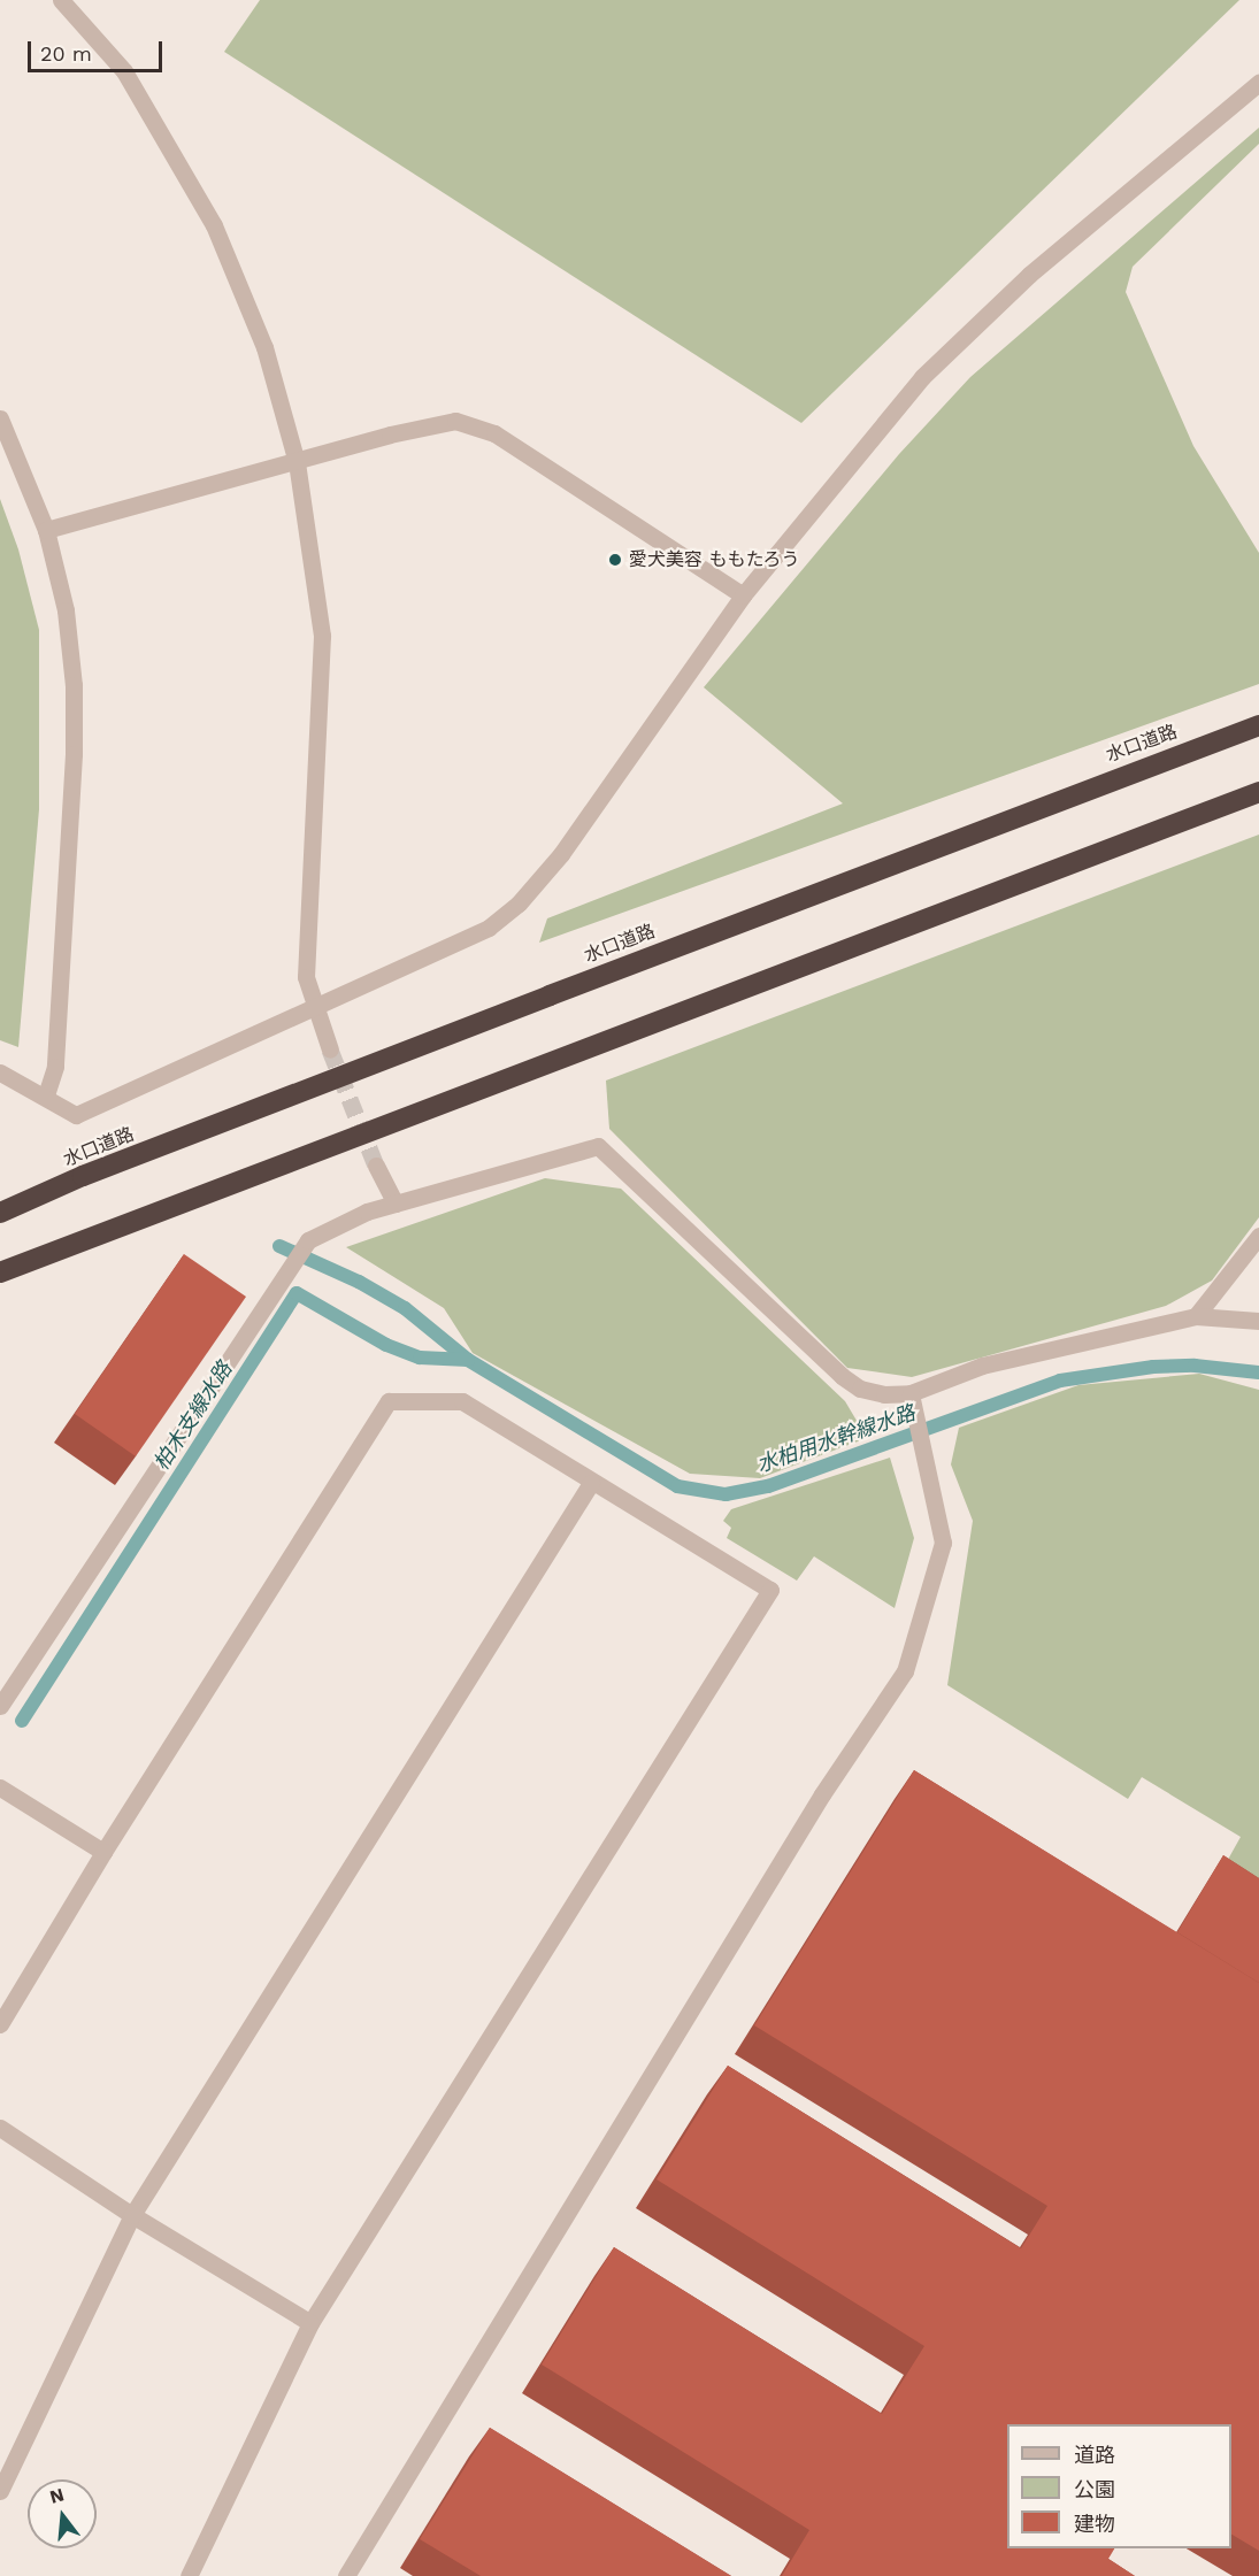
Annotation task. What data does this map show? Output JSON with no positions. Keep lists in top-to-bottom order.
{
  "streets": {
    "highway": ["水口道路"]
  },
  "water": ["柏木支線水路", "水柏用水幹線水路"],
  "places": ["愛犬美容 ももたろう"],
  "legend": ["道路", "公園", "建物"],
  "scale_bar": "20 m",
  "north": "top"
}
